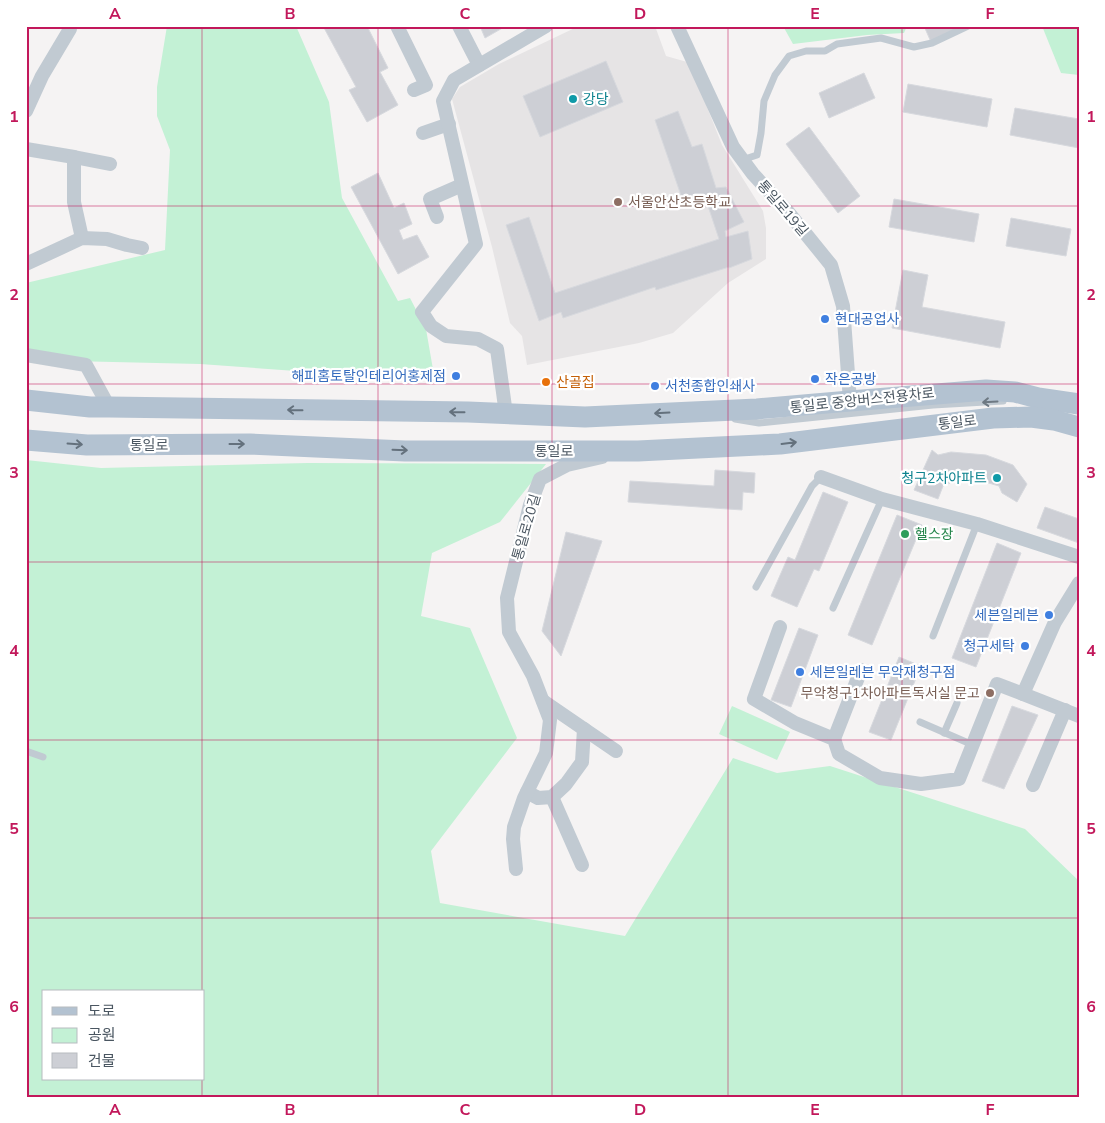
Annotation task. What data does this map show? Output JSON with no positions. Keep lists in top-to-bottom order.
{
  "streets": {
    "main road": ["통일로"],
    "street": ["통일로19길", "통일로20길"],
    "lane": ["통일로 중앙버스전용차로"]
  },
  "crossings": [
    ["통일로19길", "통일로"],
    ["통일로 중앙버스전용차로", "통일로"],
    ["통일로", "통일로20길"]
  ],
  "one_way": ["통일로 중앙버스전용차로"],
  "places": [
    "강당",
    "서울안산초등학교",
    "현대공업사",
    "해피홈토탈인테리어홍제점",
    "작은공방",
    "산골집",
    "서천종합인쇄사",
    "청구2차아파트",
    "헬스장",
    "세븐일레븐",
    "청구세탁",
    "세븐일레븐 무악재청구점",
    "무악청구1차아파트독서실 문고"
  ],
  "legend": ["도로", "공원", "건물"],
  "grid": {
    "columns": [
      "A",
      "B",
      "C",
      "D",
      "E",
      "F"
    ],
    "rows": [
      "1",
      "2",
      "3",
      "4",
      "5",
      "6"
    ]
  }
}
